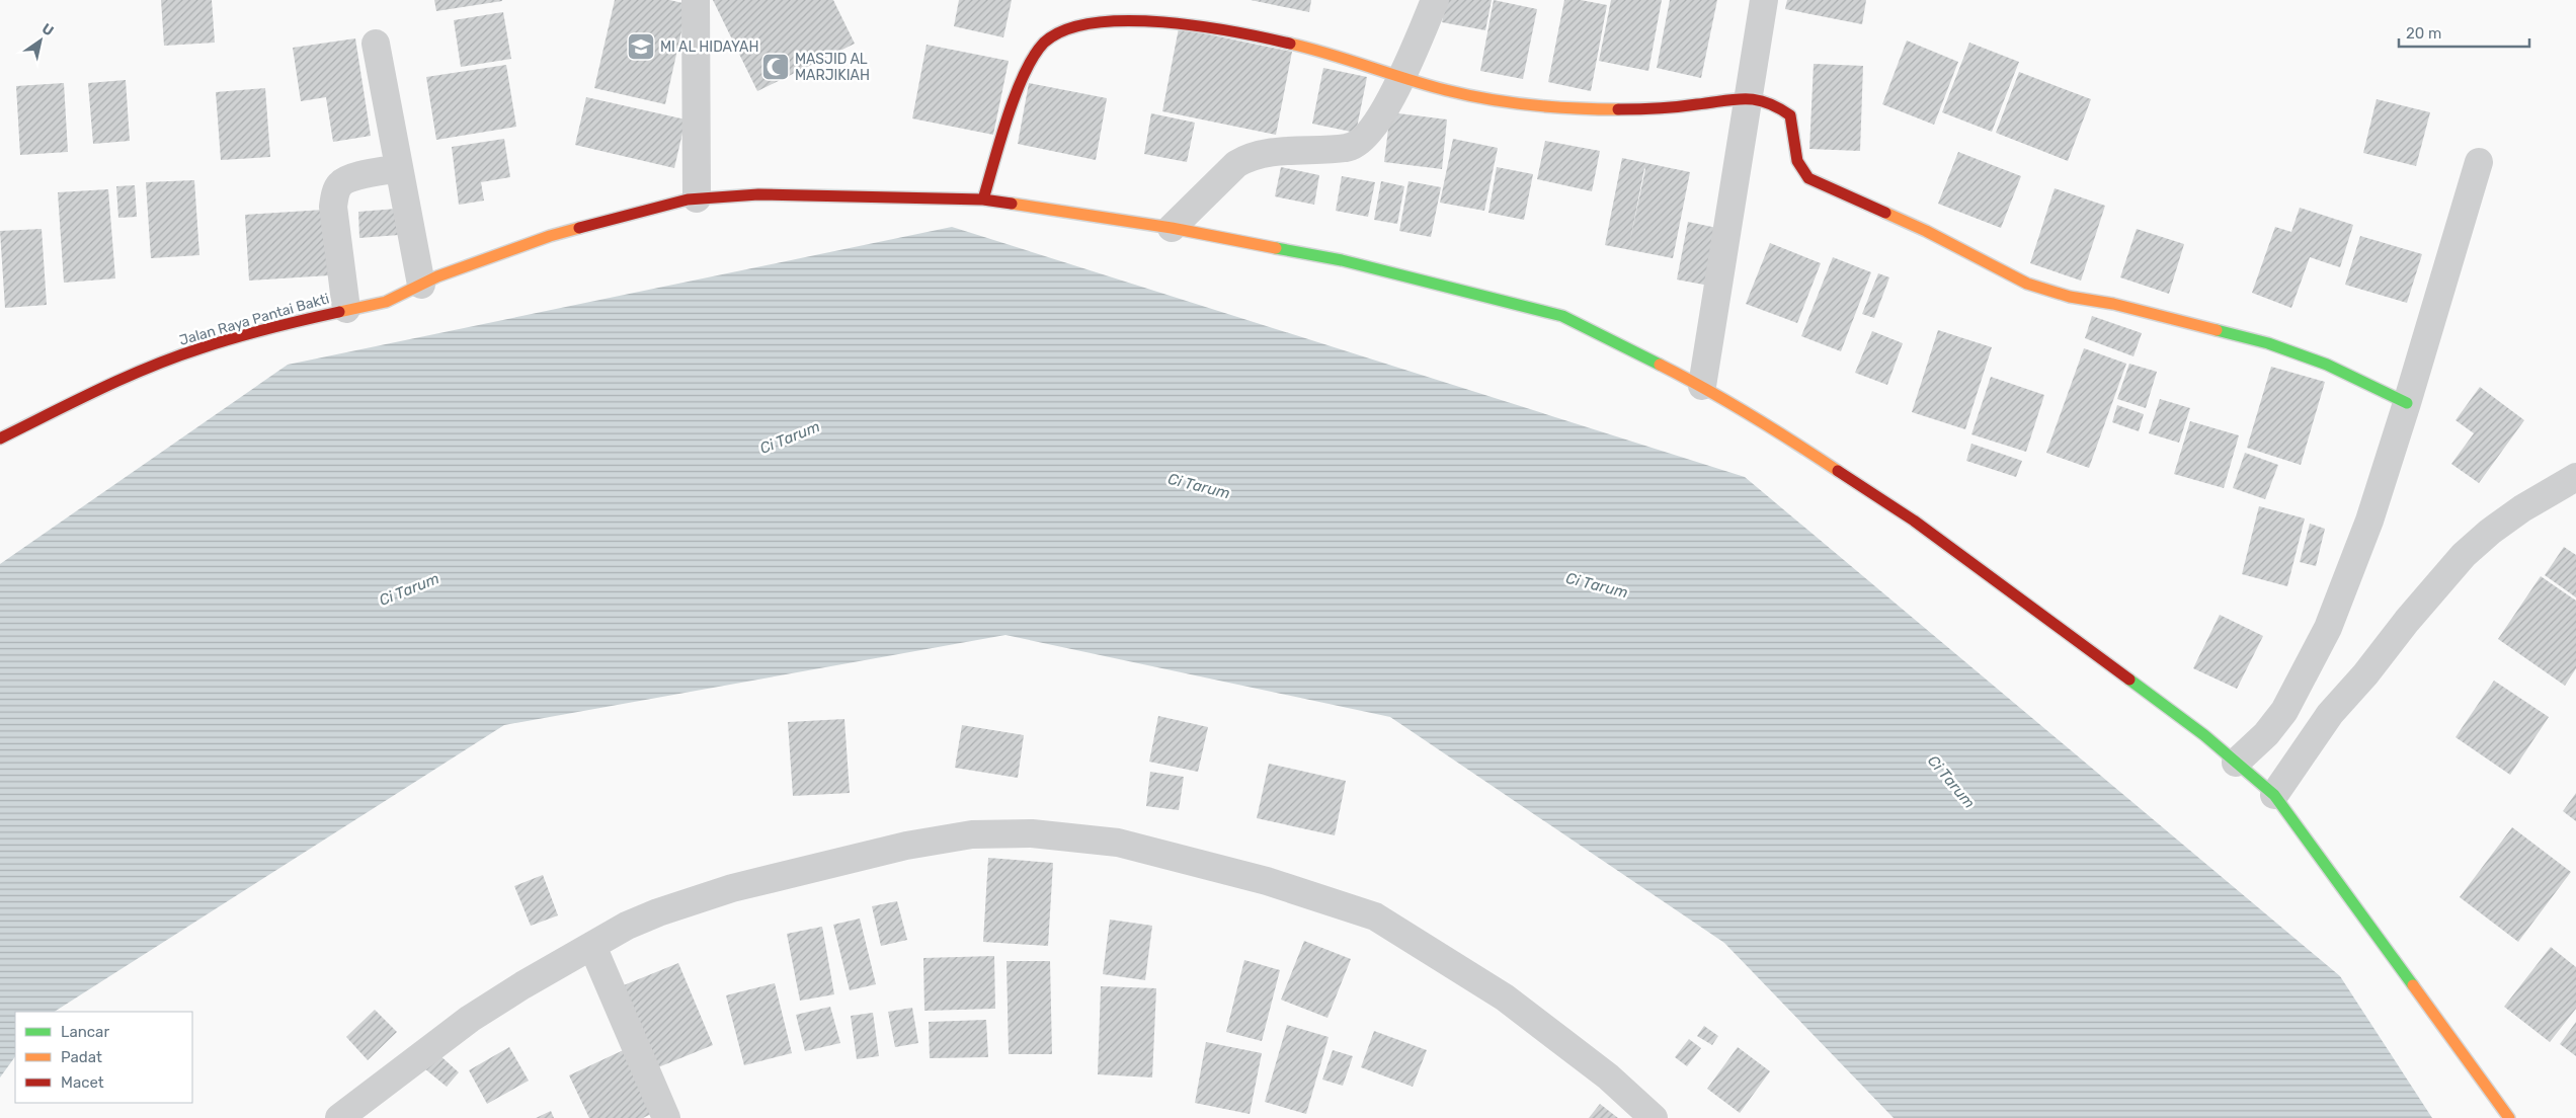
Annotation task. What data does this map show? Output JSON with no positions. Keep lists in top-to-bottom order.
{
  "streets": {
    "street": ["Jalan Raya Pantai Bakti"]
  },
  "water": ["Ci Tarum"],
  "places": {
    "school or university": ["MI AL HIDAYAH"],
    "mosque": ["MASJID AL MARJIKIAH"]
  },
  "legend": ["Lancar", "Padat", "Macet"],
  "scale_bar": "20 m",
  "north": "top right"
}
